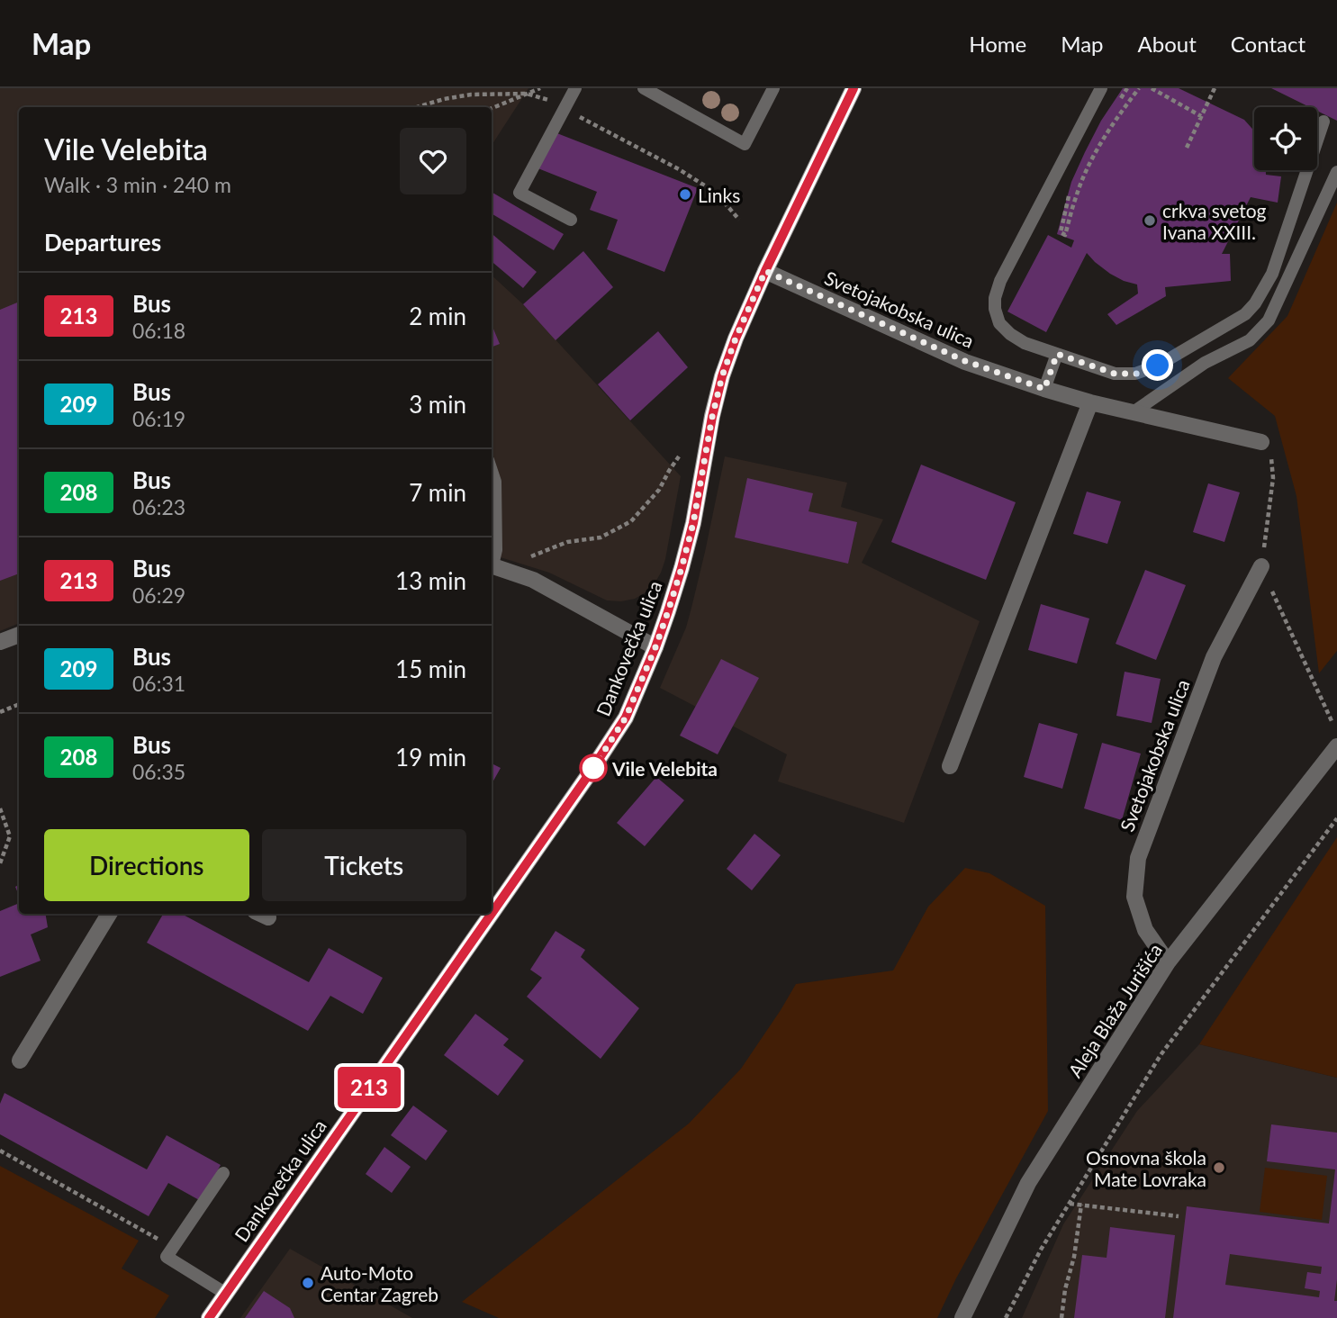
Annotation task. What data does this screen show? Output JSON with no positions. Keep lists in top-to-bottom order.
{
  "streets": {
    "main road": ["Dankovečka ulica"],
    "street": ["Svetojakobska ulica", "Aleja Blaža Jurišića"]
  },
  "crossings": [
    ["Svetojakobska ulica", "Dankovečka ulica"],
    ["Svetojakobska ulica", "Aleja Blaža Jurišića"]
  ],
  "places": [
    "Links",
    "crkva svetog Ivana XXIII.",
    "Vile Velebita",
    "Osnovna škola Mate Lovraka",
    "Auto-Moto Centar Zagreb"
  ],
  "lines": ["bus line 213"],
  "page": {
    "header": "Map",
    "nav": [
      "Home",
      "Map",
      "About",
      "Contact"
    ],
    "on_map": "213",
    "heading": [
      ["Vile Velebita", "Walk · 3 min · 240 m"],
      "Departures"
    ],
    "list": [
      {
        "mark": "213",
        "name": "Bus",
        "note": "06:18",
        "value": "2 min"
      },
      {
        "mark": "209",
        "name": "Bus",
        "note": "06:19",
        "value": "3 min"
      },
      {
        "mark": "208",
        "name": "Bus",
        "note": "06:23",
        "value": "7 min"
      },
      {
        "mark": "213",
        "name": "Bus",
        "note": "06:29",
        "value": "13 min"
      },
      {
        "mark": "209",
        "name": "Bus",
        "note": "06:31",
        "value": "15 min"
      },
      {
        "mark": "208",
        "name": "Bus",
        "note": "06:35",
        "value": "19 min"
      }
    ],
    "buttons": ["Directions", "Tickets"]
  }
}
